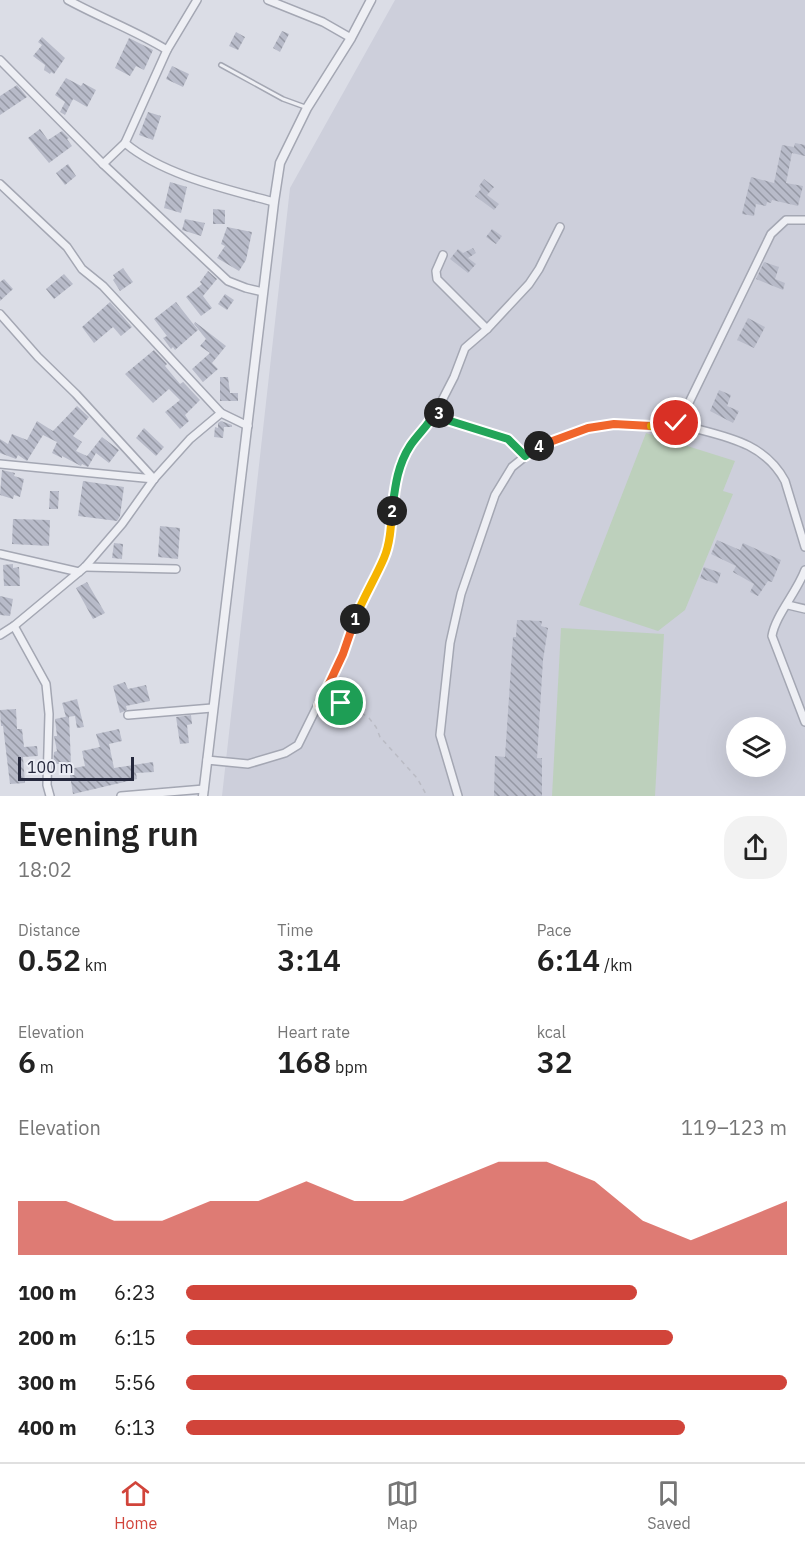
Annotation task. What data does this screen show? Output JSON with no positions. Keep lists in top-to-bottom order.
{
  "scale_bar": "100 m",
  "page": {
    "pins": [
      "3",
      "4",
      "2",
      "1"
    ],
    "scale": "100 m",
    "heading": ["Evening run", "18:02"],
    "stats": [
      ["Distance", "0.52 km"],
      ["Time", "3:14"],
      ["Pace", "6:14 /km"],
      ["Elevation", "6 m"],
      ["Heart rate", "168 bpm"],
      ["kcal", "32"]
    ],
    "chart": ["Elevation", "119–123 m"],
    "list": [
      {
        "name": "100 m",
        "note": "6:23"
      },
      {
        "name": "200 m",
        "note": "6:15"
      },
      {
        "name": "300 m",
        "note": "5:56"
      },
      {
        "name": "400 m",
        "note": "6:13"
      }
    ],
    "tabs": ["Home", "Map", "Saved"]
  }
}
